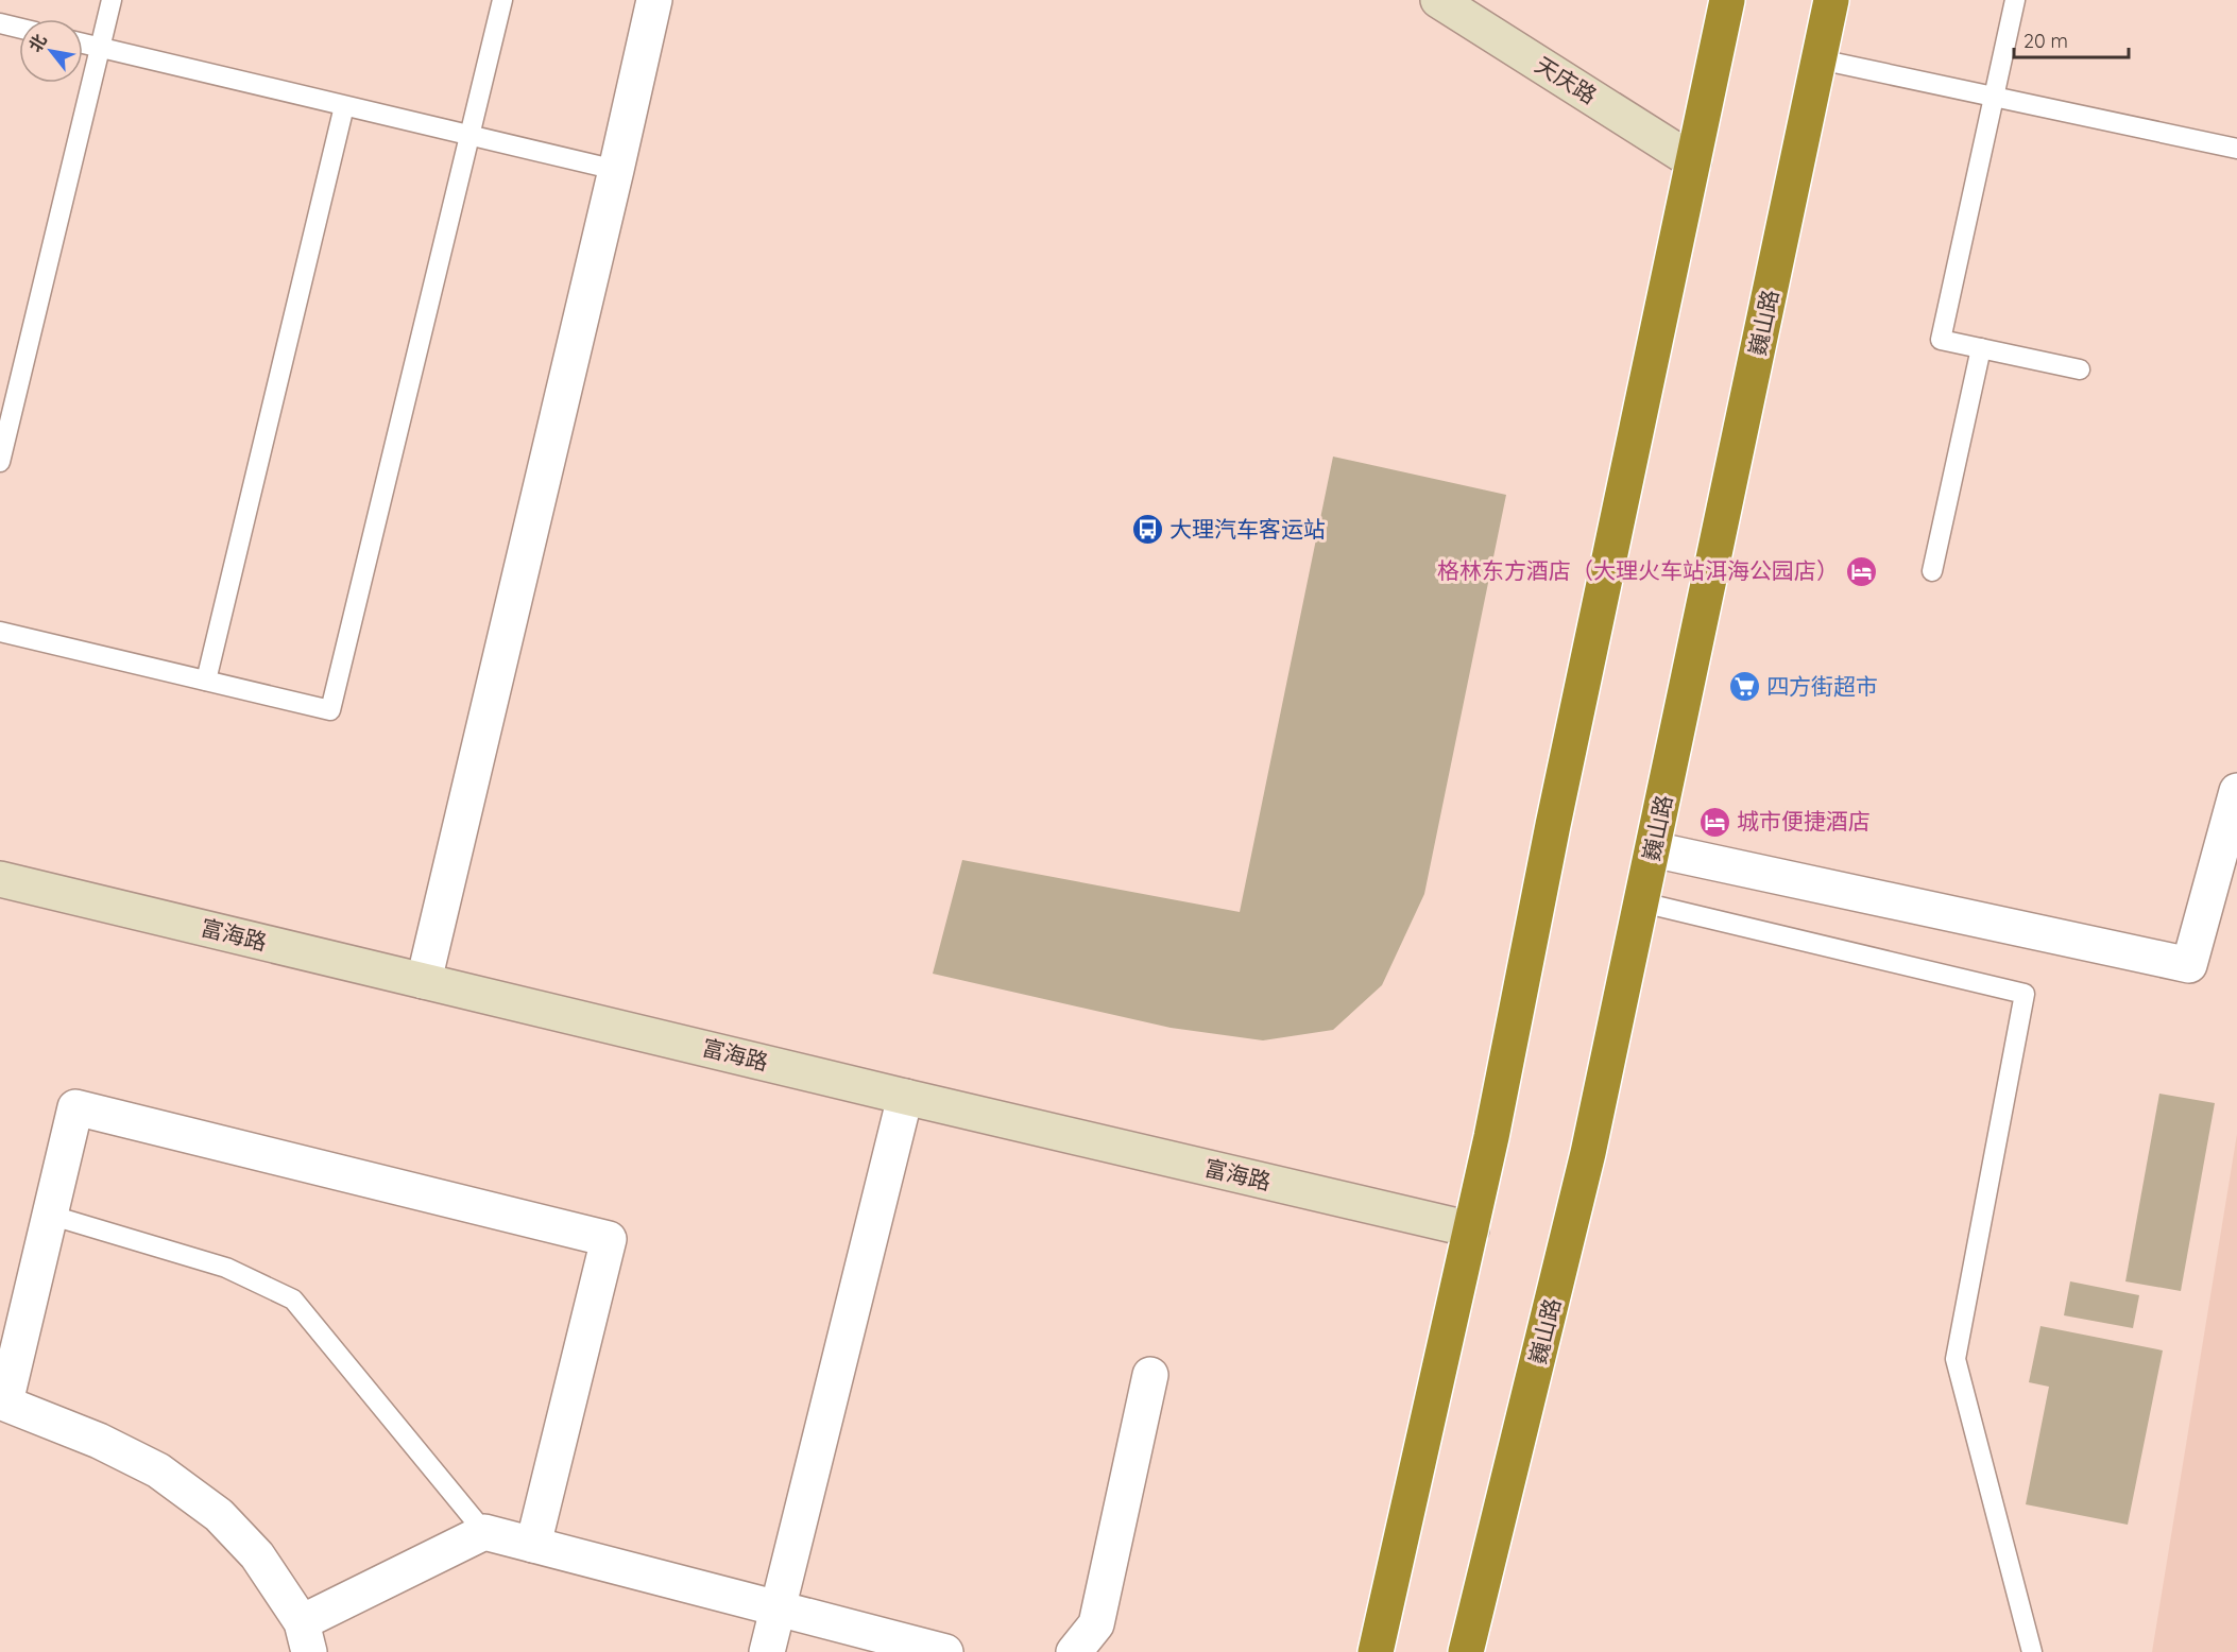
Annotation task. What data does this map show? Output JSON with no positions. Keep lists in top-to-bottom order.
{
  "streets": {
    "highway": ["巍山路"],
    "street": ["天庆路", "富海路"]
  },
  "places": {
    "bus stop": ["大理汽车客运站"],
    "hotel": ["格林东方酒店（大理火车站洱海公园店）", "城市便捷酒店"],
    "supermarket": ["四方街超市"]
  },
  "scale_bar": "20 m",
  "north": "top left"
}
